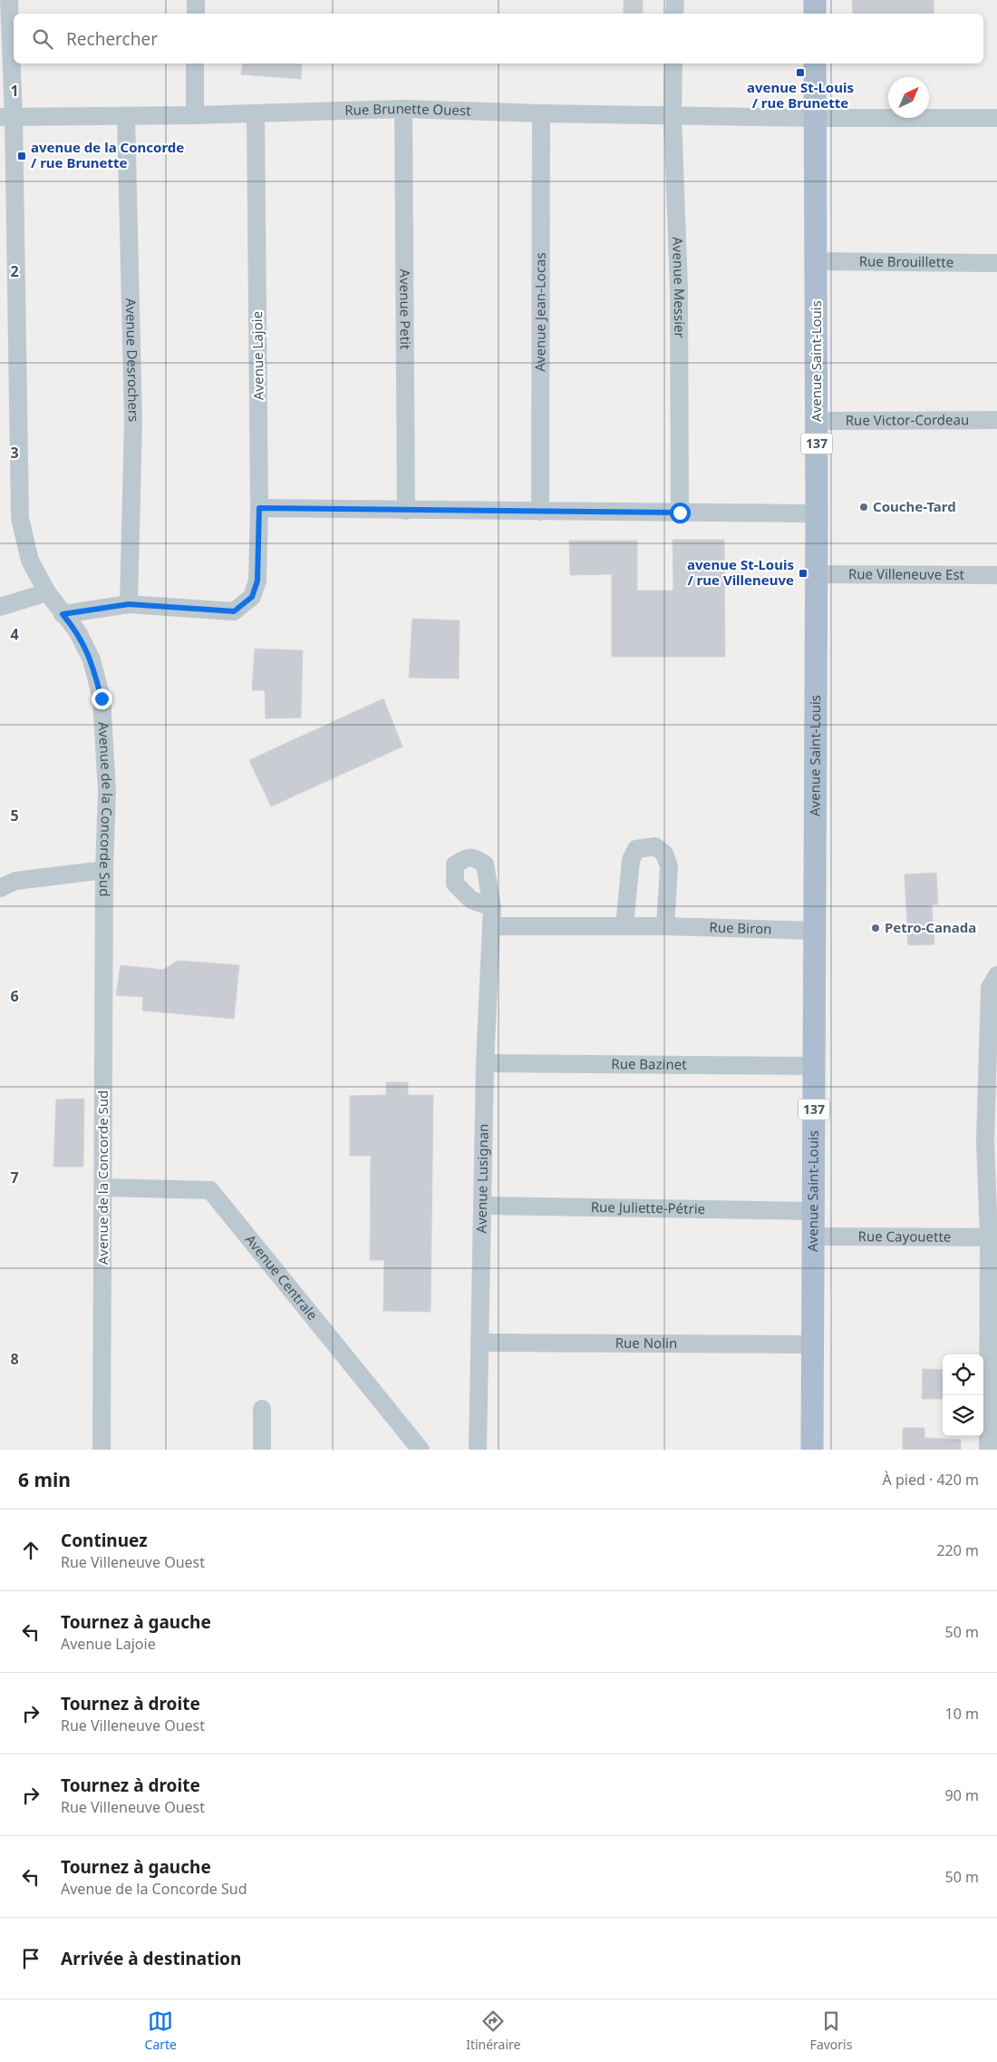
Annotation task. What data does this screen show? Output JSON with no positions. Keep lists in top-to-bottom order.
{
  "streets": {
    "main road": ["Avenue Saint-Louis", "137"],
    "street": [
      "Rue Brunette Ouest",
      "Rue Brouillette",
      "Avenue Messier",
      "Avenue Petit",
      "Avenue Jean-Locas",
      "Avenue Lajoie",
      "Avenue Desrochers",
      "Rue Victor-Cordeau",
      "Rue Villeneuve Est",
      "Avenue de la Concorde Sud",
      "Rue Biron",
      "Rue Bazinet",
      "Avenue Lusignan",
      "Rue Juliette-Pétrie",
      "Rue Cayouette",
      "Avenue Centrale",
      "Rue Nolin"
    ]
  },
  "crossings": [
    ["Rue Brunette Ouest", "Avenue Messier"],
    ["Rue Brunette Ouest", "Avenue Petit"],
    ["Rue Brunette Ouest", "Avenue Jean-Locas"],
    ["Rue Brunette Ouest", "Avenue Lajoie"],
    ["Rue Brunette Ouest", "Avenue Desrochers"],
    ["Rue Brunette Ouest", "Avenue Saint-Louis"],
    ["Rue Brunette Ouest", "Avenue de la Concorde Sud"],
    ["Rue Brouillette", "Avenue Saint-Louis"],
    ["Avenue Lajoie", "Avenue Desrochers"],
    ["Avenue Saint-Louis", "Rue Victor-Cordeau"],
    ["Avenue Saint-Louis", "Rue Villeneuve Est"],
    ["Avenue Saint-Louis", "Rue Biron"],
    ["Avenue Saint-Louis", "Rue Bazinet"],
    ["Avenue Saint-Louis", "Rue Juliette-Pétrie"],
    ["Avenue Saint-Louis", "Rue Cayouette"],
    ["Avenue Saint-Louis", "Rue Nolin"],
    ["Avenue de la Concorde Sud", "Avenue Centrale"],
    ["Rue Biron", "Avenue Lusignan"],
    ["Rue Bazinet", "Avenue Lusignan"],
    ["Avenue Lusignan", "Rue Juliette-Pétrie"],
    ["Avenue Lusignan", "Rue Nolin"]
  ],
  "places": {
    "transit": ["avenue St-Louis / rue Brunette", "avenue de la Concorde / rue Brunette", "avenue St-Louis / rue Villeneuve"],
    "other": ["Couche-Tard", "Petro-Canada"]
  },
  "north": "top right",
  "page": {
    "search": "Rechercher",
    "heading": ["6 min", "À pied · 420 m"],
    "list": [
      ["Continuez", "Rue Villeneuve Ouest", "220 m"],
      ["Tournez à gauche", "Avenue Lajoie", "50 m"],
      ["Tournez à droite", "Rue Villeneuve Ouest", "10 m"],
      ["Tournez à droite", "Rue Villeneuve Ouest", "90 m"],
      ["Tournez à gauche", "Avenue de la Concorde Sud", "50 m"],
      "Arrivée à destination"
    ],
    "nav": ["Carte", "Itinéraire", "Favoris"]
  },
  "grid": {
    "rows": [
      "1",
      "2",
      "3",
      "4",
      "5",
      "6",
      "7",
      "8"
    ]
  }
}
